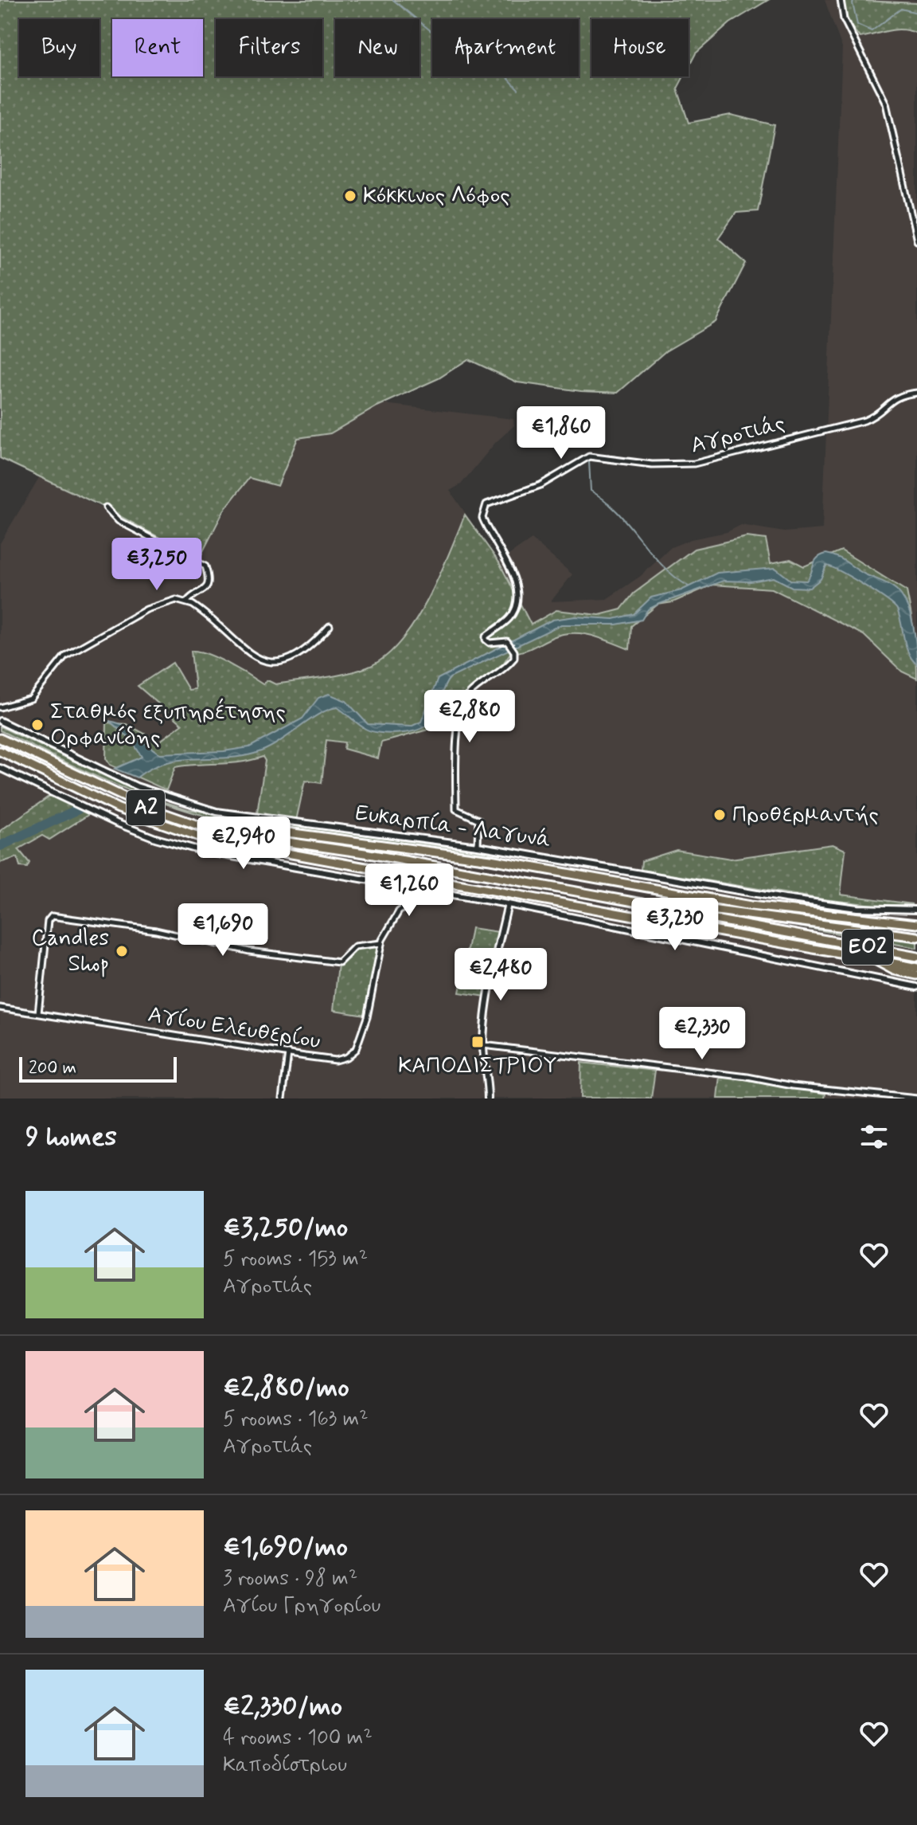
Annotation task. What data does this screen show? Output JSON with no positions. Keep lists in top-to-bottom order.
{
  "streets": {
    "highway": ["Α2", "ΕΟ2"],
    "street": ["Αγροτιάς", "Ευκαρπία - Λαγυνά", "Αγίου Ελευθερίου"]
  },
  "crossings": [
    ["Αγροτιάς", "Ευκαρπία - Λαγυνά"],
    ["Α2", "ΕΟ2"]
  ],
  "places": {
    "other": [
      "Κόκκινος Λόφος",
      "Σταθμός εξυπηρέτησης Ορφανίδης",
      "Προθερμαντής",
      "Candles Shop"
    ],
    "transit": ["ΚΑΠΟΔΙΣΤΡΙΟΥ"]
  },
  "scale_bar": "200 m",
  "page": {
    "chip": [
      "Buy",
      "Rent",
      "Filters",
      "New",
      "Apartment",
      "House"
    ],
    "price": [
      "€1,860",
      "€3,250",
      "€2,880",
      "€2,940",
      "€1,260",
      "€3,230",
      "€1,690",
      "€2,480",
      "€2,330"
    ],
    "scale": "200 m",
    "heading": "9 homes",
    "list": [
      {
        "name": "€3,250/mo",
        "note": "5 rooms · 153 m² · Αγροτιάς"
      },
      {
        "name": "€2,880/mo",
        "note": "5 rooms · 163 m² · Αγροτιάς"
      },
      {
        "name": "€1,690/mo",
        "note": "3 rooms · 98 m² · Αγίου Γρηγορίου"
      },
      {
        "name": "€2,330/mo",
        "note": "4 rooms · 100 m² · Καποδίστριου"
      }
    ]
  }
}
